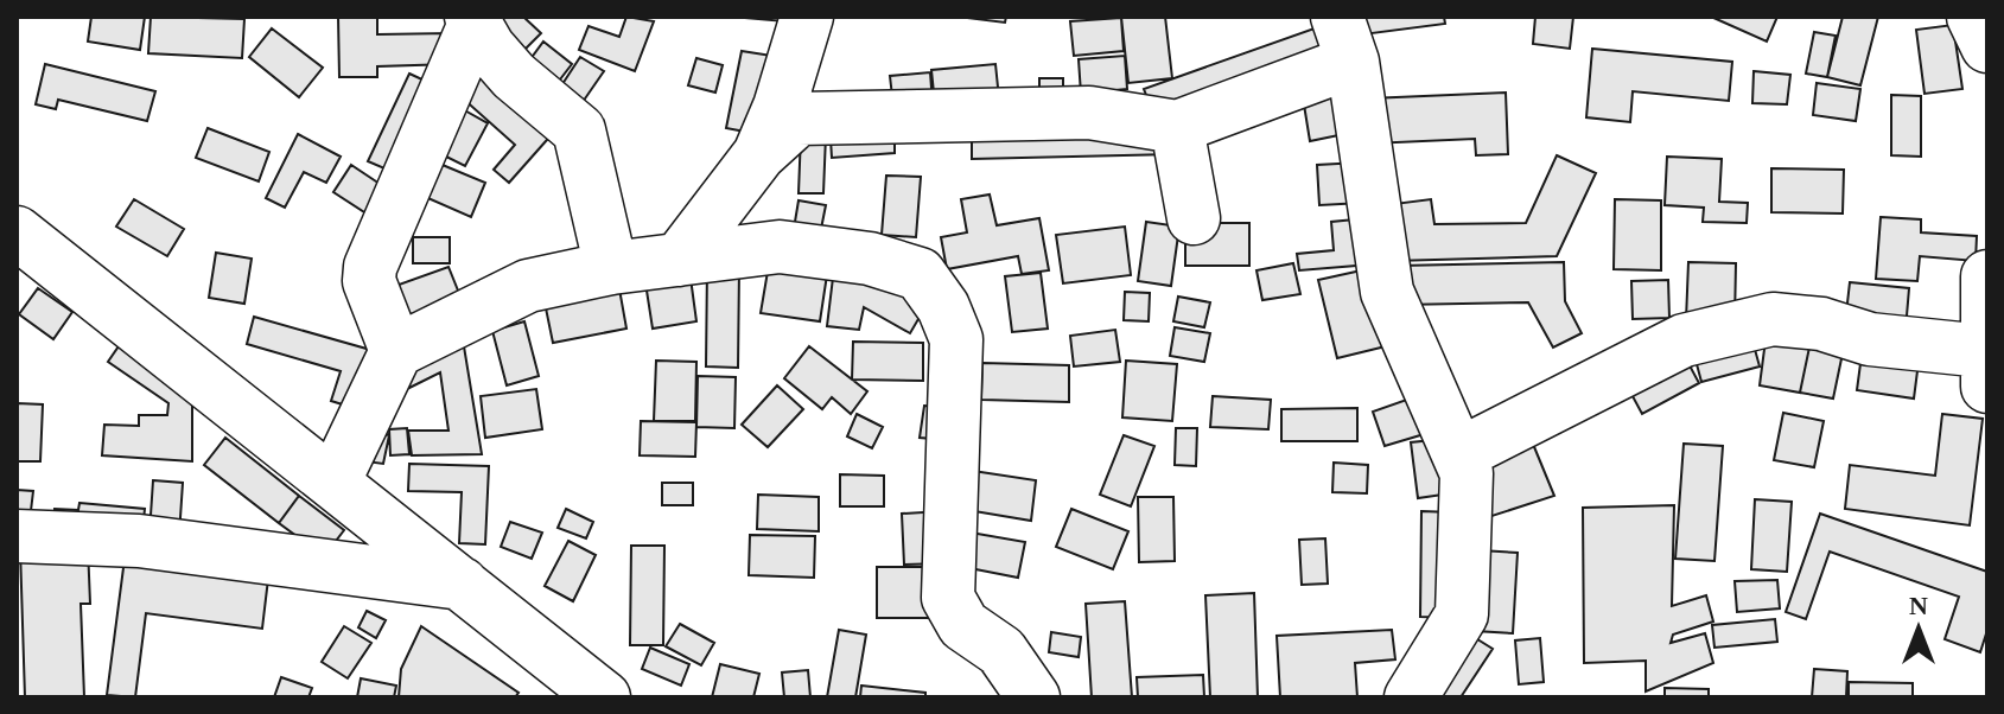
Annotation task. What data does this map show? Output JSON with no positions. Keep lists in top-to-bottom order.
{
  "north": "top"
}
